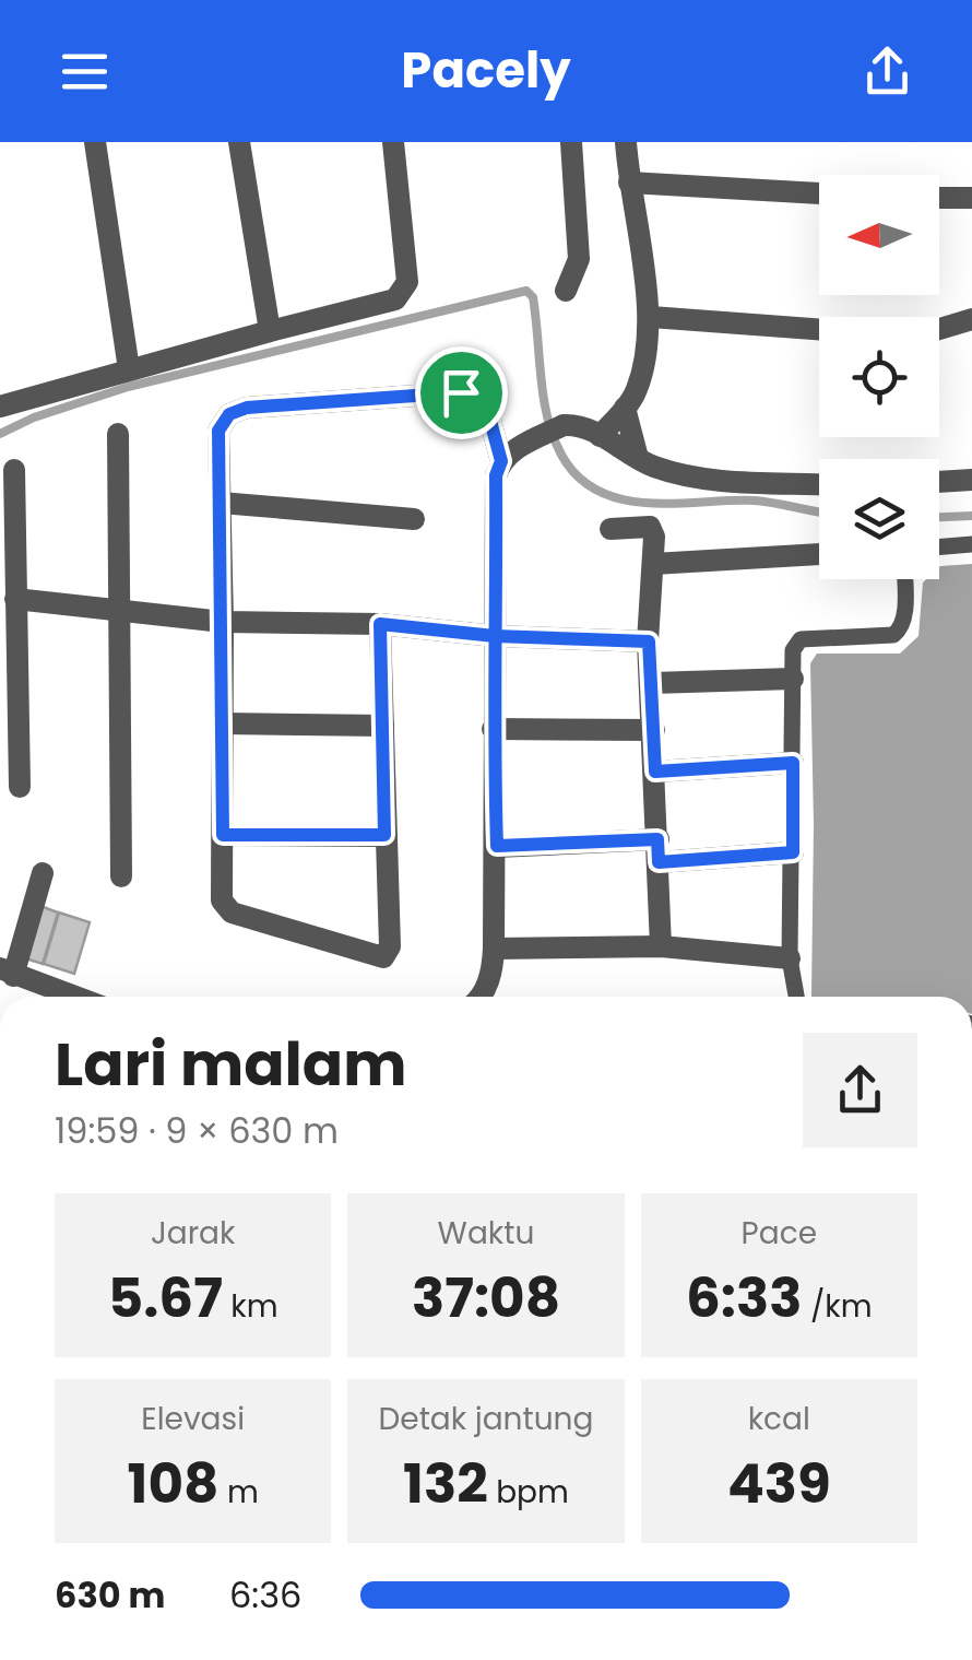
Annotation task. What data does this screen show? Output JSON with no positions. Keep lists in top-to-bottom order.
{
  "north": "left",
  "page": {
    "header": "Pacely",
    "heading": ["Lari malam", "19:59 · 9 × 630 m"],
    "stats": [
      ["Jarak", "5.67 km"],
      ["Waktu", "37:08"],
      ["Pace", "6:33 /km"],
      ["Elevasi", "108 m"],
      ["Detak jantung", "132 bpm"],
      ["kcal", "439"]
    ],
    "list": [
      {
        "name": "630 m",
        "note": "6:36"
      }
    ]
  }
}
